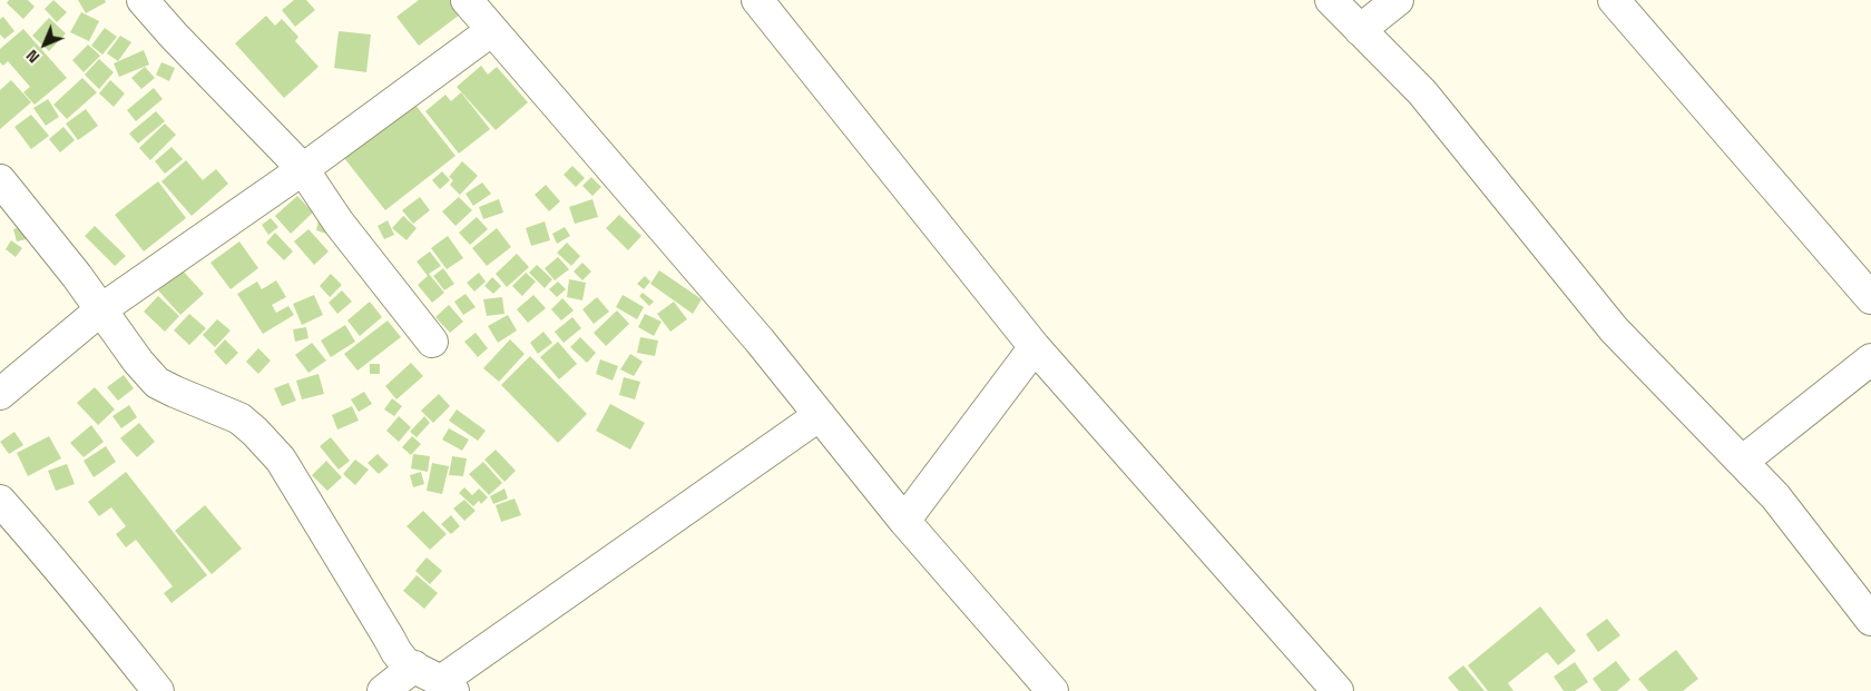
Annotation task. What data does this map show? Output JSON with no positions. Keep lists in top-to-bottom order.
{
  "north": "bottom left"
}
